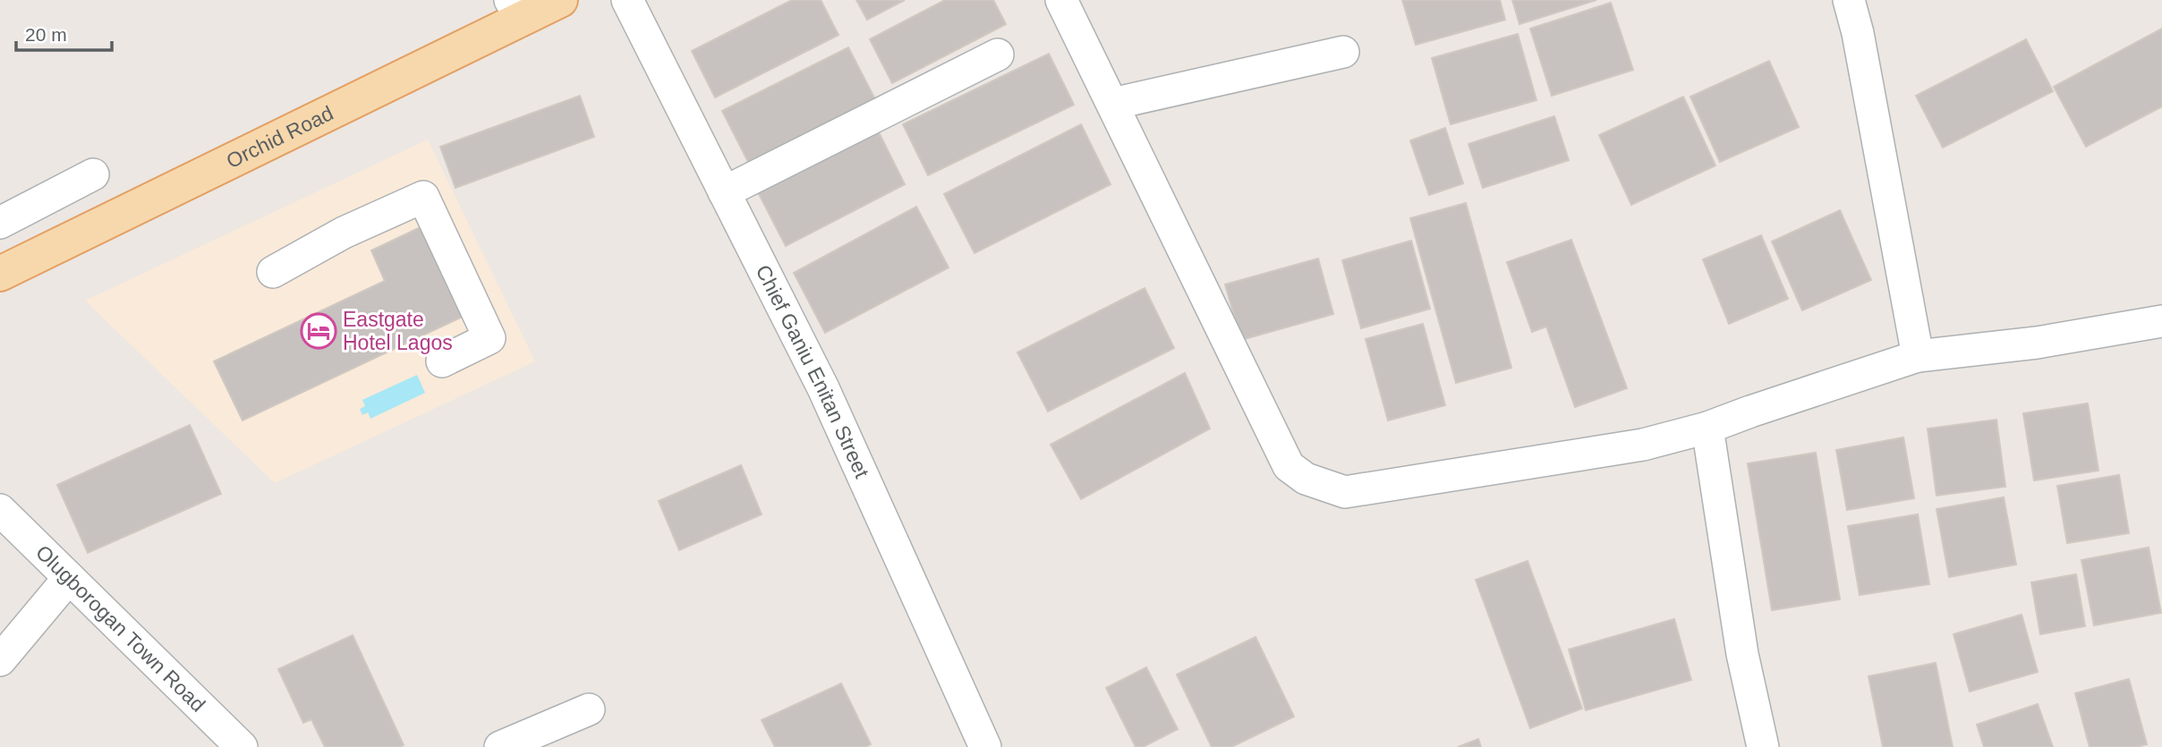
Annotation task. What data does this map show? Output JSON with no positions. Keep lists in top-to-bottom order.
{
  "streets": {
    "main road": ["Orchid Road"],
    "street": ["Chief Ganiu Enitan Street", "Olugborogan Town Road"]
  },
  "places": {
    "hotel": ["Eastgate Hotel Lagos"]
  },
  "scale_bar": "20 m"
}
